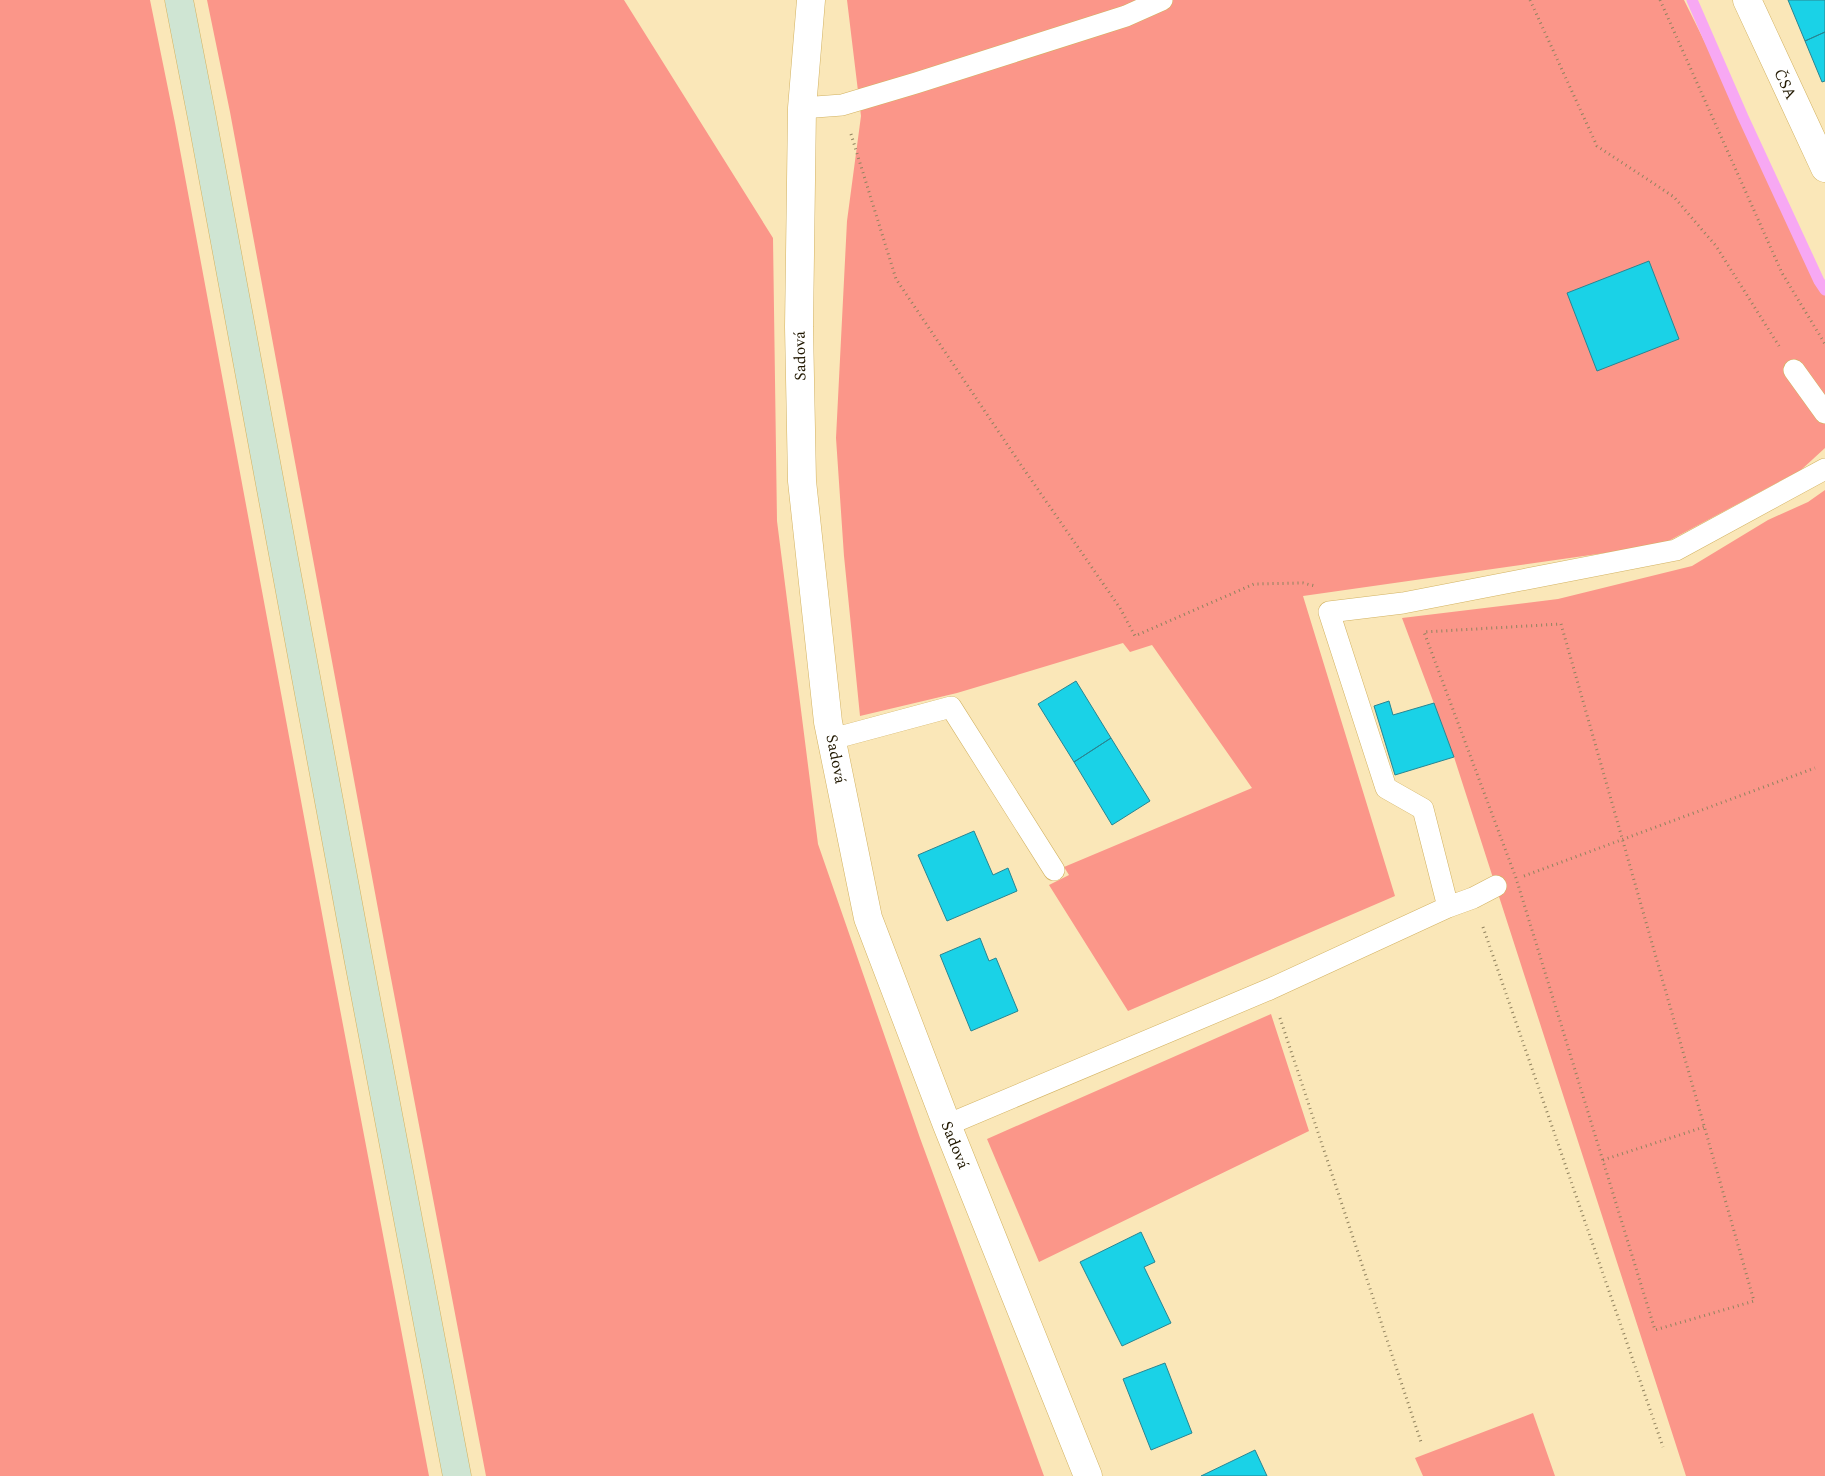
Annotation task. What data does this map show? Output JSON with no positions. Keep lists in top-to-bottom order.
{
  "streets": {
    "street": ["ČSA", "Sadová"]
  }
}
